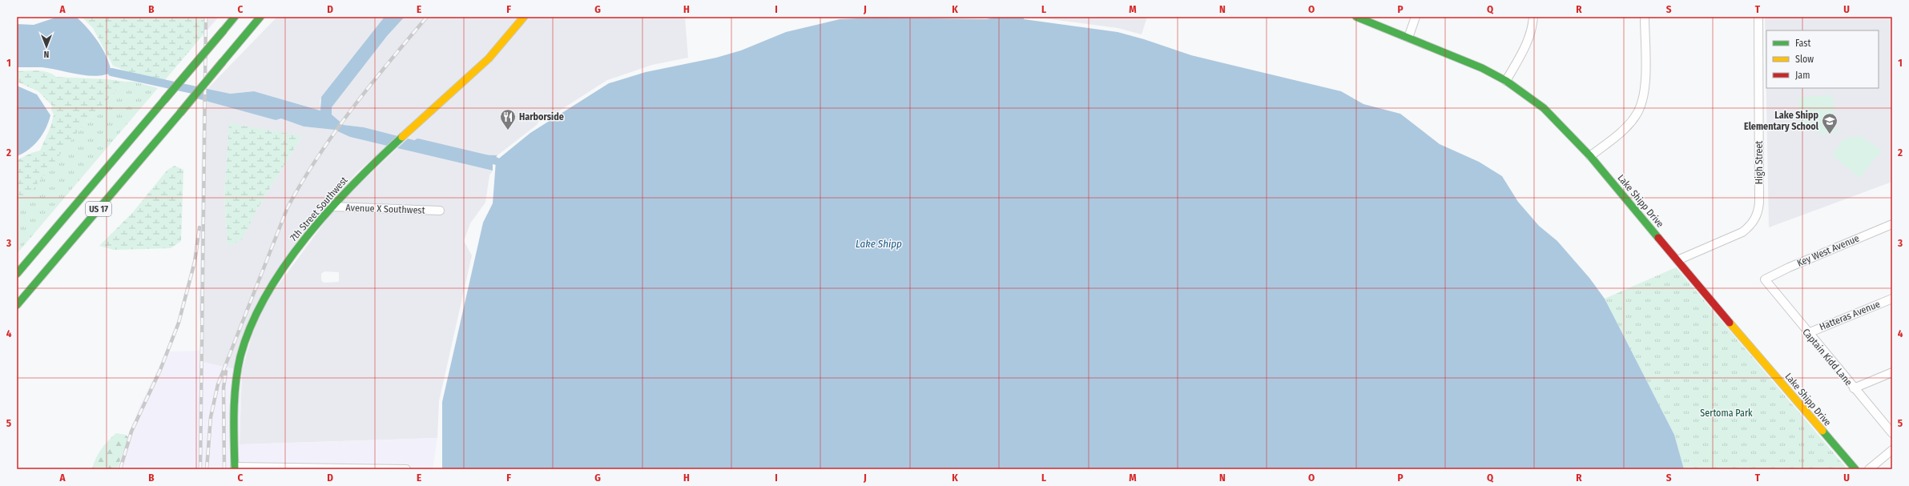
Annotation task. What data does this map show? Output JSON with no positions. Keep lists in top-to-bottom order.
{
  "streets": {
    "main road": ["Lake Shipp Drive", "US 17", "7th Street Southwest"],
    "street": [
      "High Street",
      "Avenue X Southwest",
      "Key West Avenue",
      "Hatteras Avenue",
      "Captain Kidd Lane"
    ]
  },
  "crossings": [
    ["High Street", "Lake Shipp Drive"],
    ["7th Street Southwest", "Avenue X Southwest"],
    ["Key West Avenue", "Captain Kidd Lane"],
    ["Hatteras Avenue", "Captain Kidd Lane"]
  ],
  "water": ["Lake Shipp"],
  "parks": ["Sertoma Park"],
  "places": {
    "restaurant": ["Harborside"],
    "school or university": ["Lake Shipp Elementary School"]
  },
  "legend": ["Fast", "Slow", "Jam"],
  "north": "bottom",
  "grid": {
    "columns": [
      "A",
      "B",
      "C",
      "D",
      "E",
      "F",
      "G",
      "H",
      "I",
      "J",
      "K",
      "L",
      "M",
      "N",
      "O",
      "P",
      "Q",
      "R",
      "S",
      "T",
      "U"
    ],
    "rows": [
      "1",
      "2",
      "3",
      "4",
      "5"
    ]
  }
}
